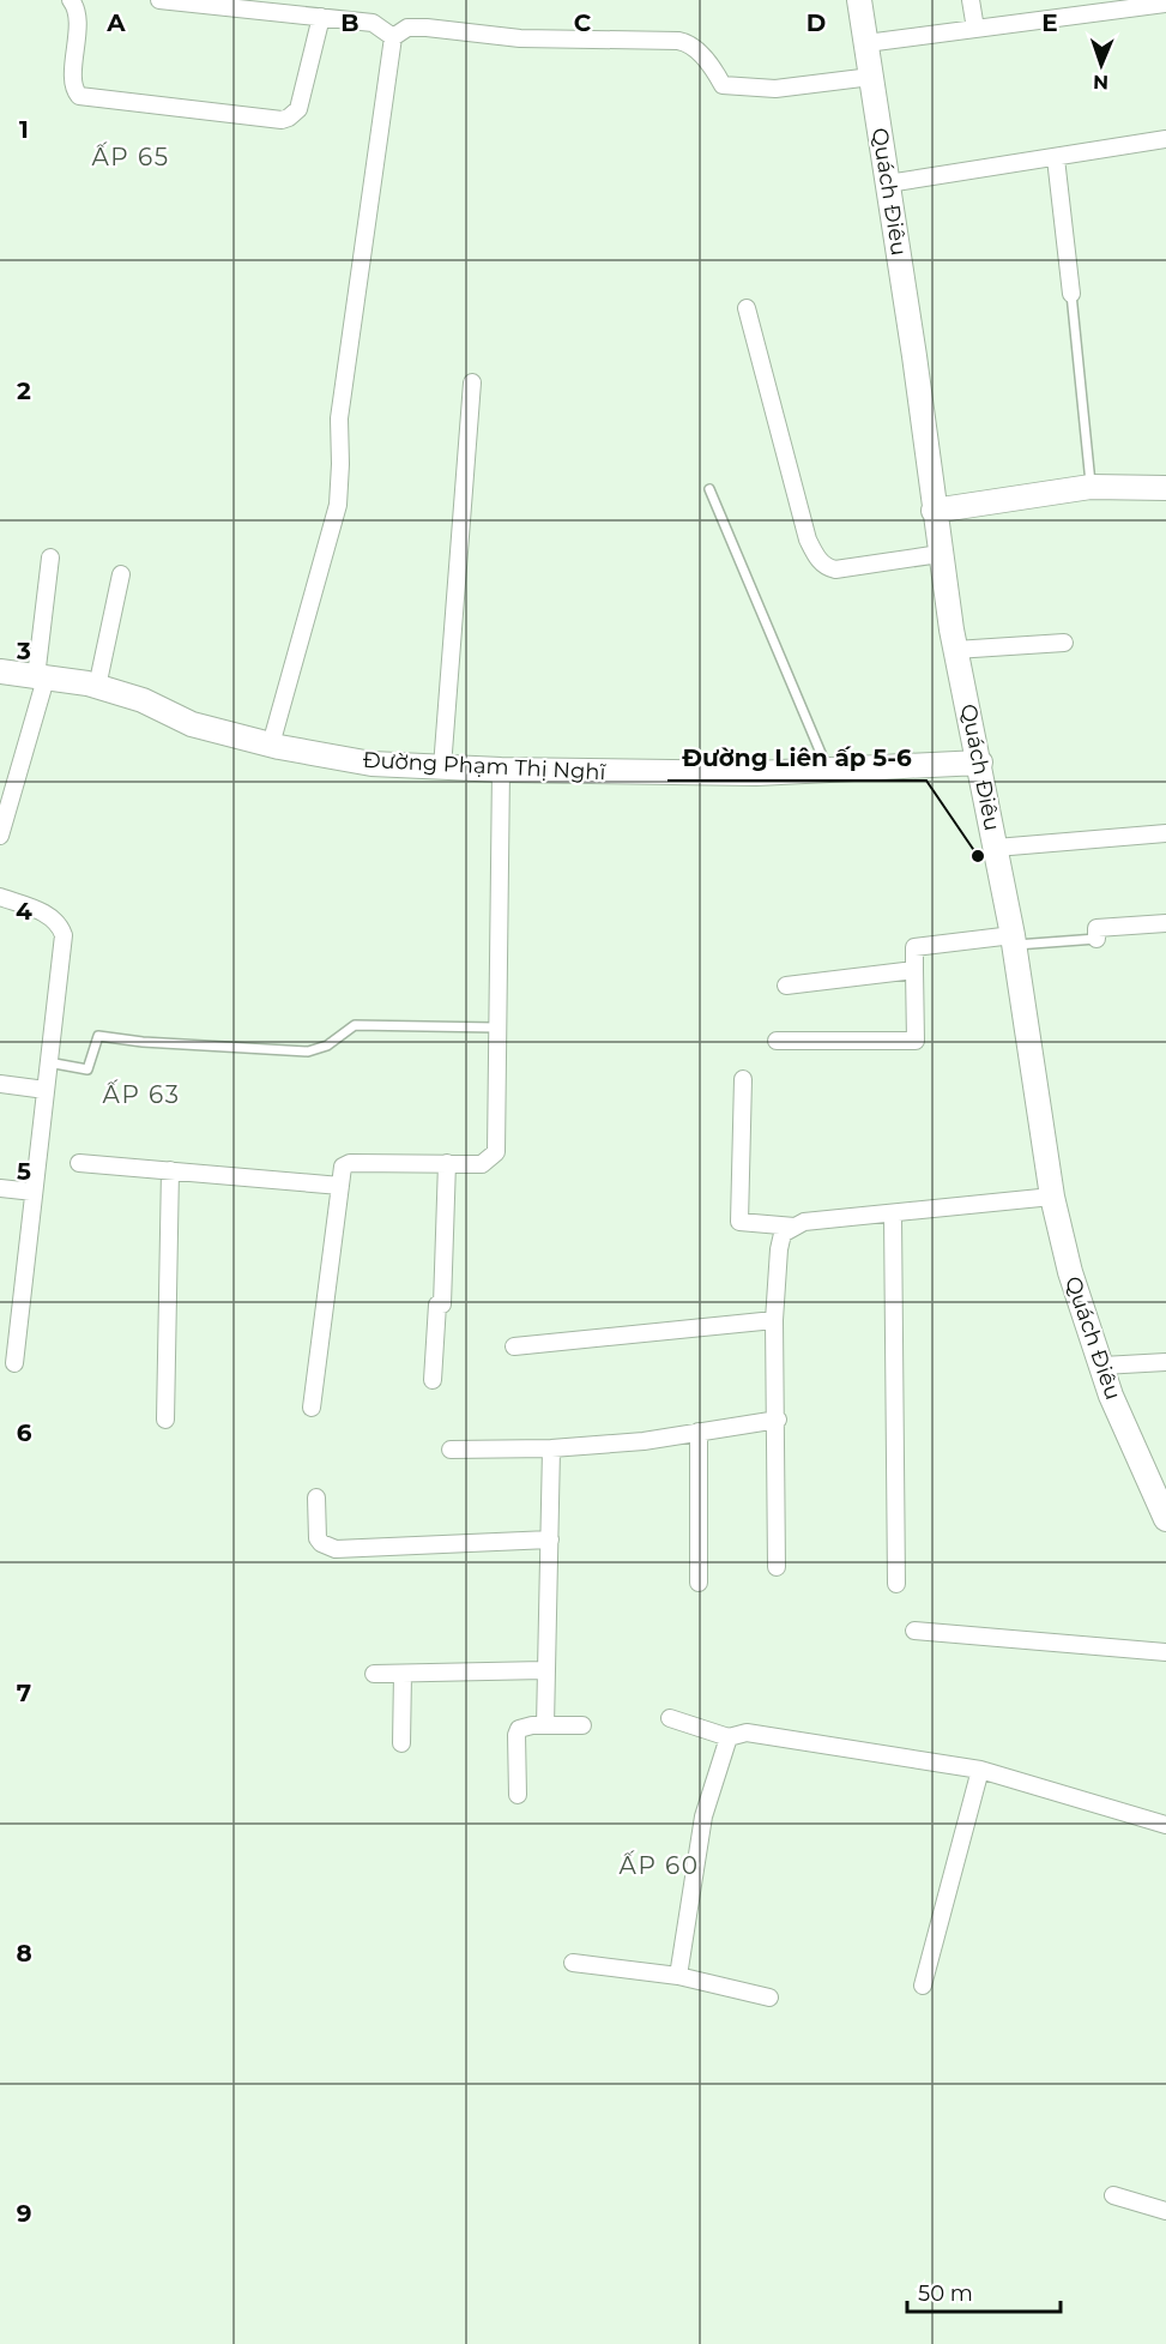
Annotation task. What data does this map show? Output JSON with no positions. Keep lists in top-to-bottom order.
{
  "streets": {
    "main road": ["Quách Điêu", "Đường Phạm Thị Nghĩ"]
  },
  "crossings": [
    ["Quách Điêu", "Đường Phạm Thị Nghĩ"]
  ],
  "districts": ["ẤP 65", "ẤP 63", "ẤP 60"],
  "places": ["Đường Liên ấp 5-6"],
  "scale_bar": "50 m",
  "north": "bottom",
  "grid": {
    "columns": [
      "A",
      "B",
      "C",
      "D",
      "E"
    ],
    "rows": [
      "1",
      "2",
      "3",
      "4",
      "5",
      "6",
      "7",
      "8",
      "9"
    ]
  }
}
